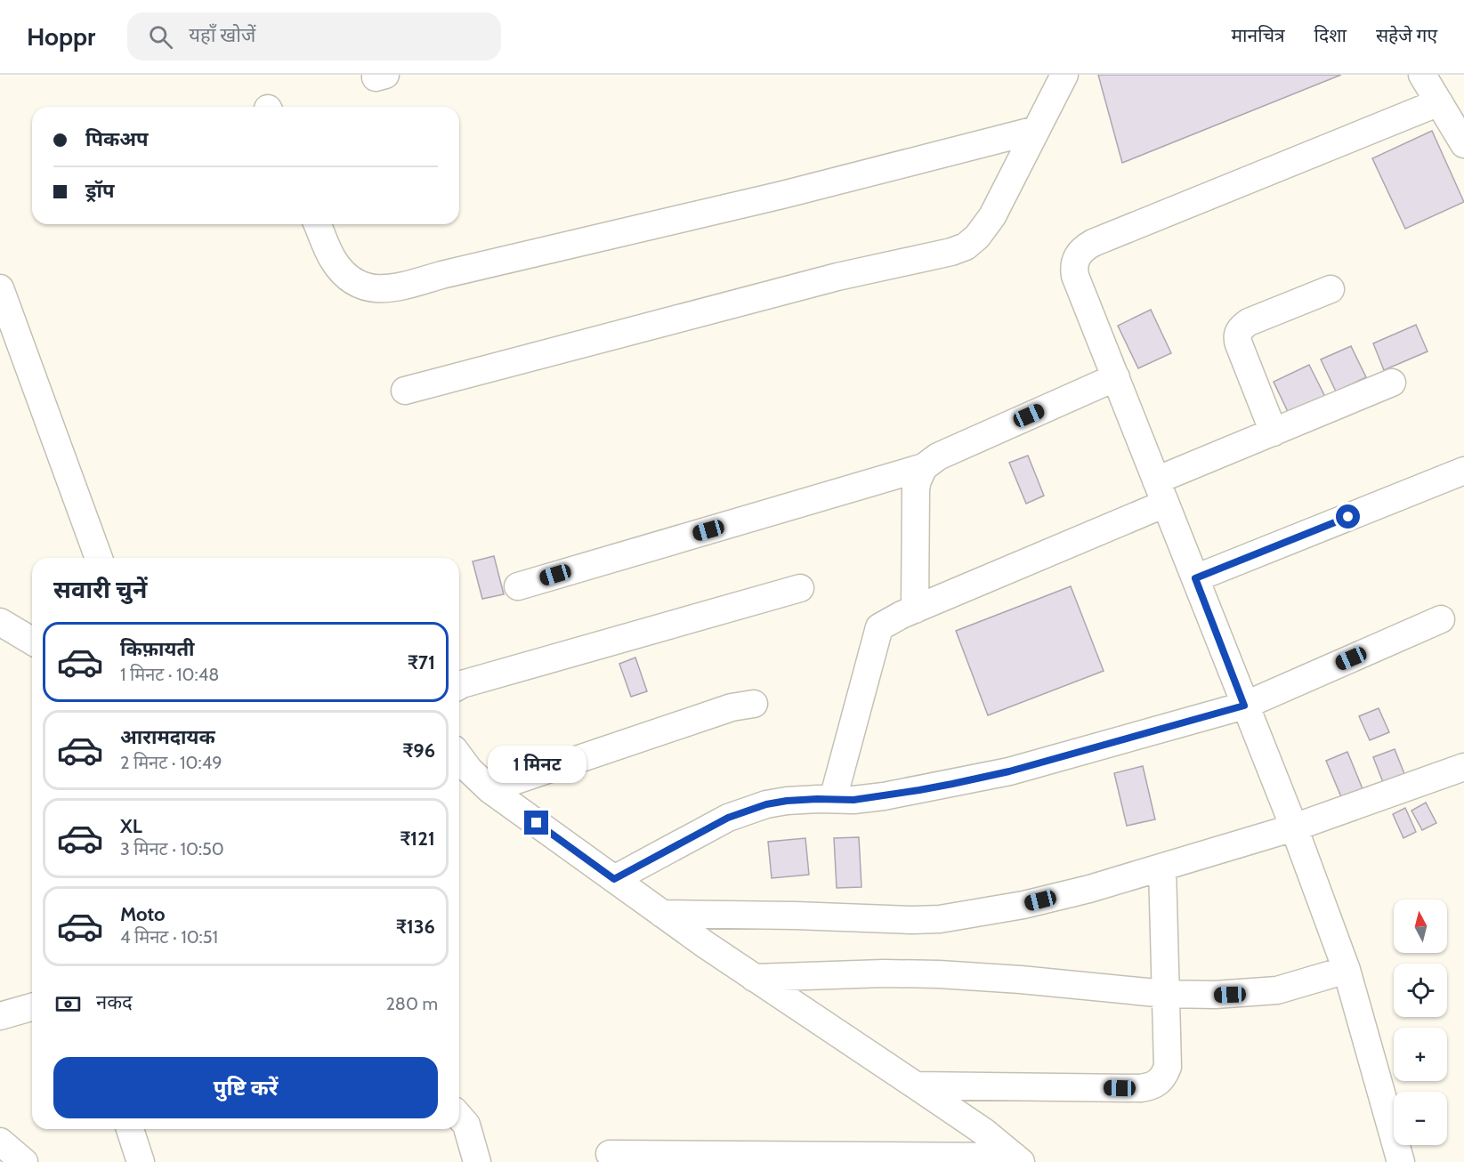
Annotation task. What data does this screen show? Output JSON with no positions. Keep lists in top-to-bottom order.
{
  "north": "top",
  "page": {
    "header": "Hoppr",
    "search": "यहाँ खोजें",
    "nav": ["मानचित्र", "दिशा", "सहेजे गए"],
    "banner": ["पिकअप", "ड्रॉप"],
    "heading": "सवारी चुनें",
    "list": [
      {
        "name": "किफ़ायती",
        "note": "1 मिनट · 10:48",
        "value": "₹71"
      },
      {
        "name": "आरामदायक",
        "note": "2 मिनट · 10:49",
        "value": "₹96"
      },
      {
        "name": "XL",
        "note": "3 मिनट · 10:50",
        "value": "₹121"
      },
      {
        "name": "Moto",
        "note": "4 मिनट · 10:51",
        "value": "₹136"
      }
    ],
    "bubble": "1 मिनट",
    "map_buttons": ["+", "−"],
    "pay": ["नकद", "280 m"],
    "buttons": "पुष्टि करें"
  }
}
